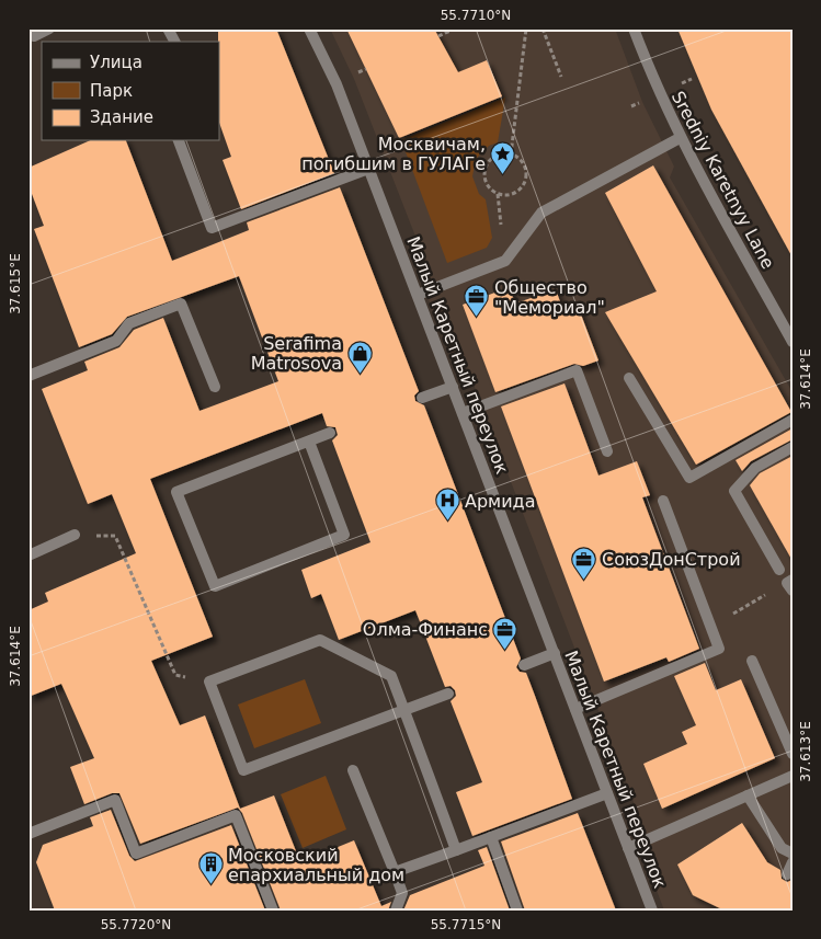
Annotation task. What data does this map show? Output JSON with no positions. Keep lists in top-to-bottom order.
{
  "streets": {
    "street": ["Sredniy Karetnyy Lane", "Малый Каретный переулок"]
  },
  "places": {
    "place": ["Москвичам, погибшим в ГУЛАГе"],
    "office": ["Общество \"Мемориал\"", "СоюзДонСтрой", "Олма-Финанс"],
    "shop": ["Serafima Matrosova"],
    "hospital": ["Армида"],
    "building": ["Московский епархиальный дом"]
  },
  "legend": ["Улица", "Парк", "Здание"],
  "coordinates": [
    "55.7710°N",
    "37.615°E",
    "37.614°E",
    "37.613°E",
    "55.7720°N",
    "55.7715°N"
  ]
}
